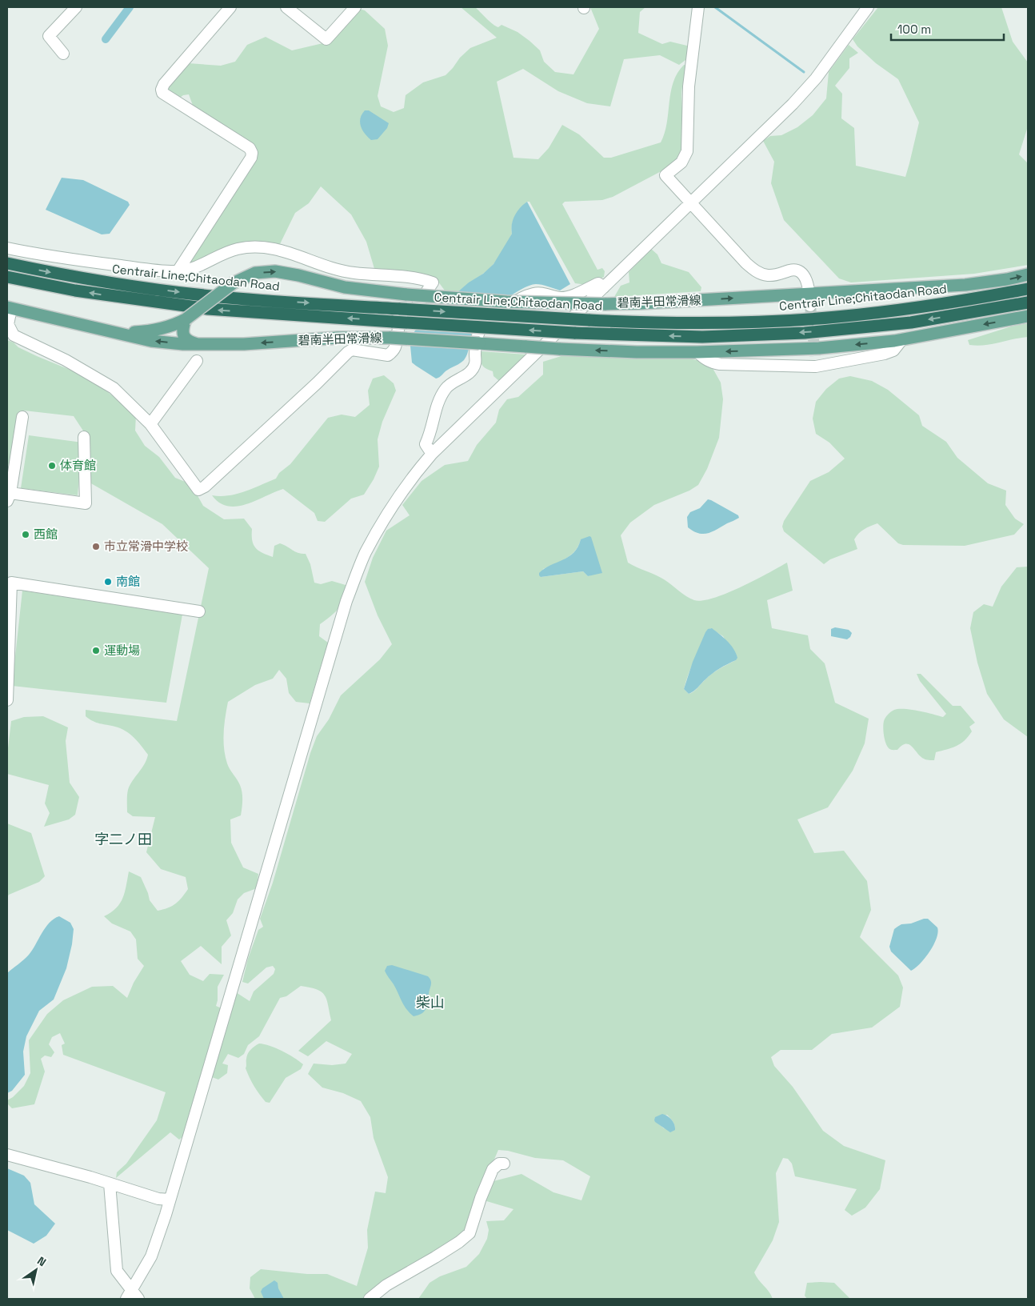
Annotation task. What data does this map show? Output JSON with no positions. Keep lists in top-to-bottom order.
{
  "streets": {
    "highway": ["Centrair Line;Chitaodan Road"],
    "main road": ["碧南半田常滑線"]
  },
  "districts": ["字二ノ田", "柴山"],
  "places": [
    "体育館",
    "西館",
    "市立常滑中学校",
    "南館",
    "運動場"
  ],
  "scale_bar": "100 m",
  "north": "top right"
}
